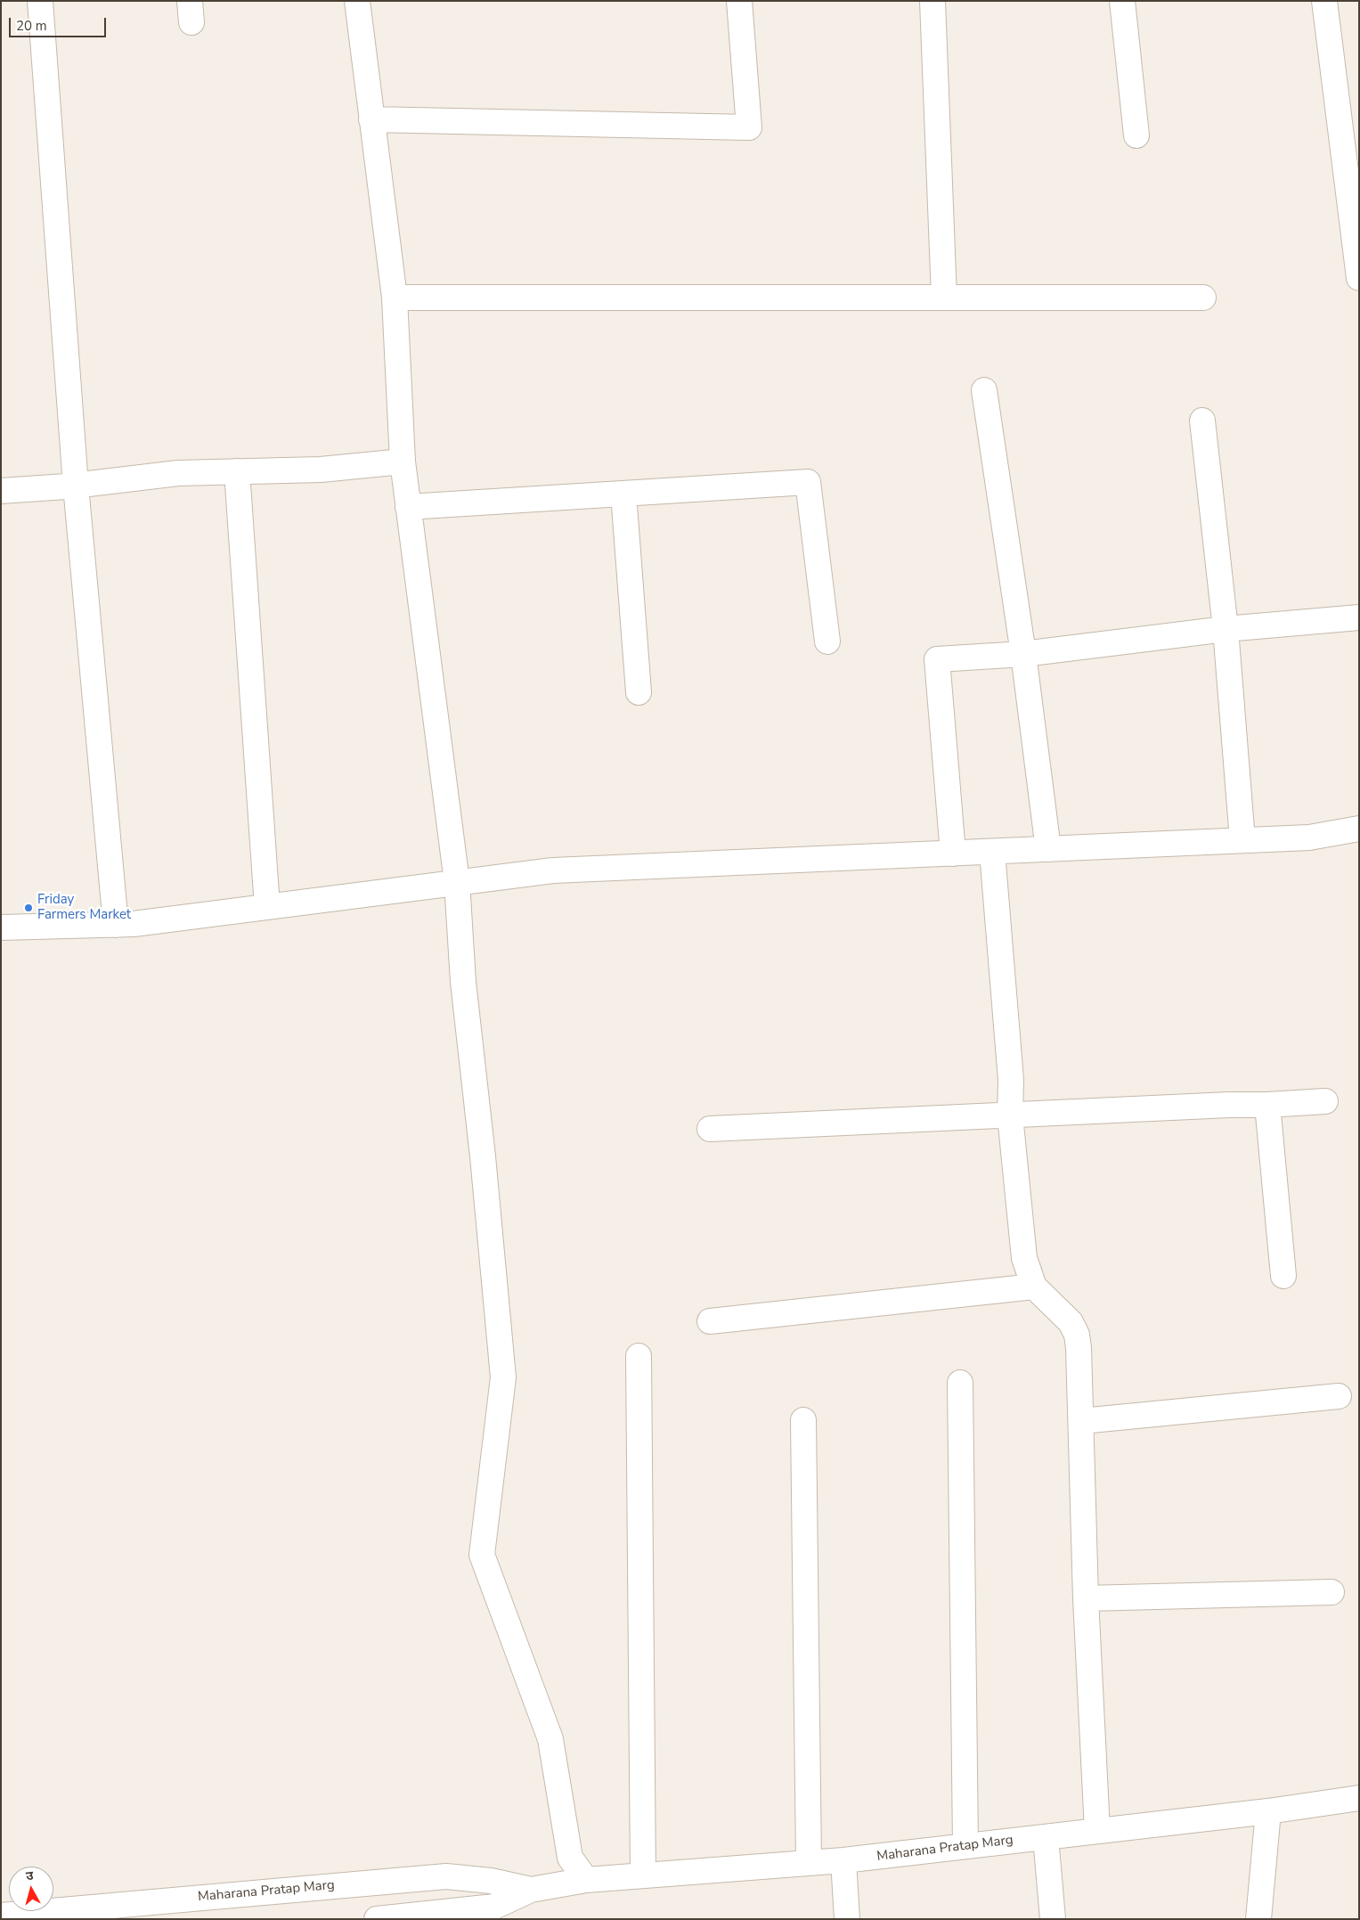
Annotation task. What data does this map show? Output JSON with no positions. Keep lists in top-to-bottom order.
{
  "streets": {
    "street": ["Maharana Pratap Marg"]
  },
  "places": ["Friday Farmers Market"],
  "scale_bar": "20 m",
  "north": "top"
}
